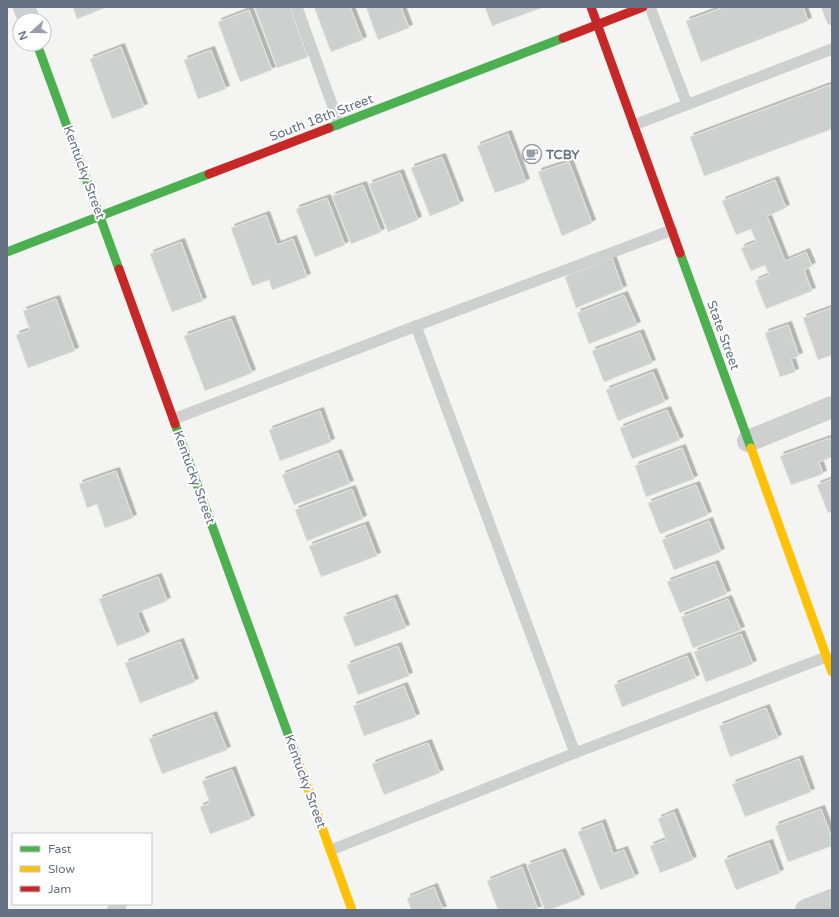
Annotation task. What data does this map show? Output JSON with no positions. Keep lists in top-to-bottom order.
{
  "streets": {
    "street": ["South 18th Street", "Kentucky Street", "State Street"]
  },
  "crossings": [
    ["South 18th Street", "Kentucky Street"],
    ["South 18th Street", "State Street"]
  ],
  "places": {
    "cafe": ["TCBY"]
  },
  "legend": ["Fast", "Slow", "Jam"],
  "north": "left"
}
